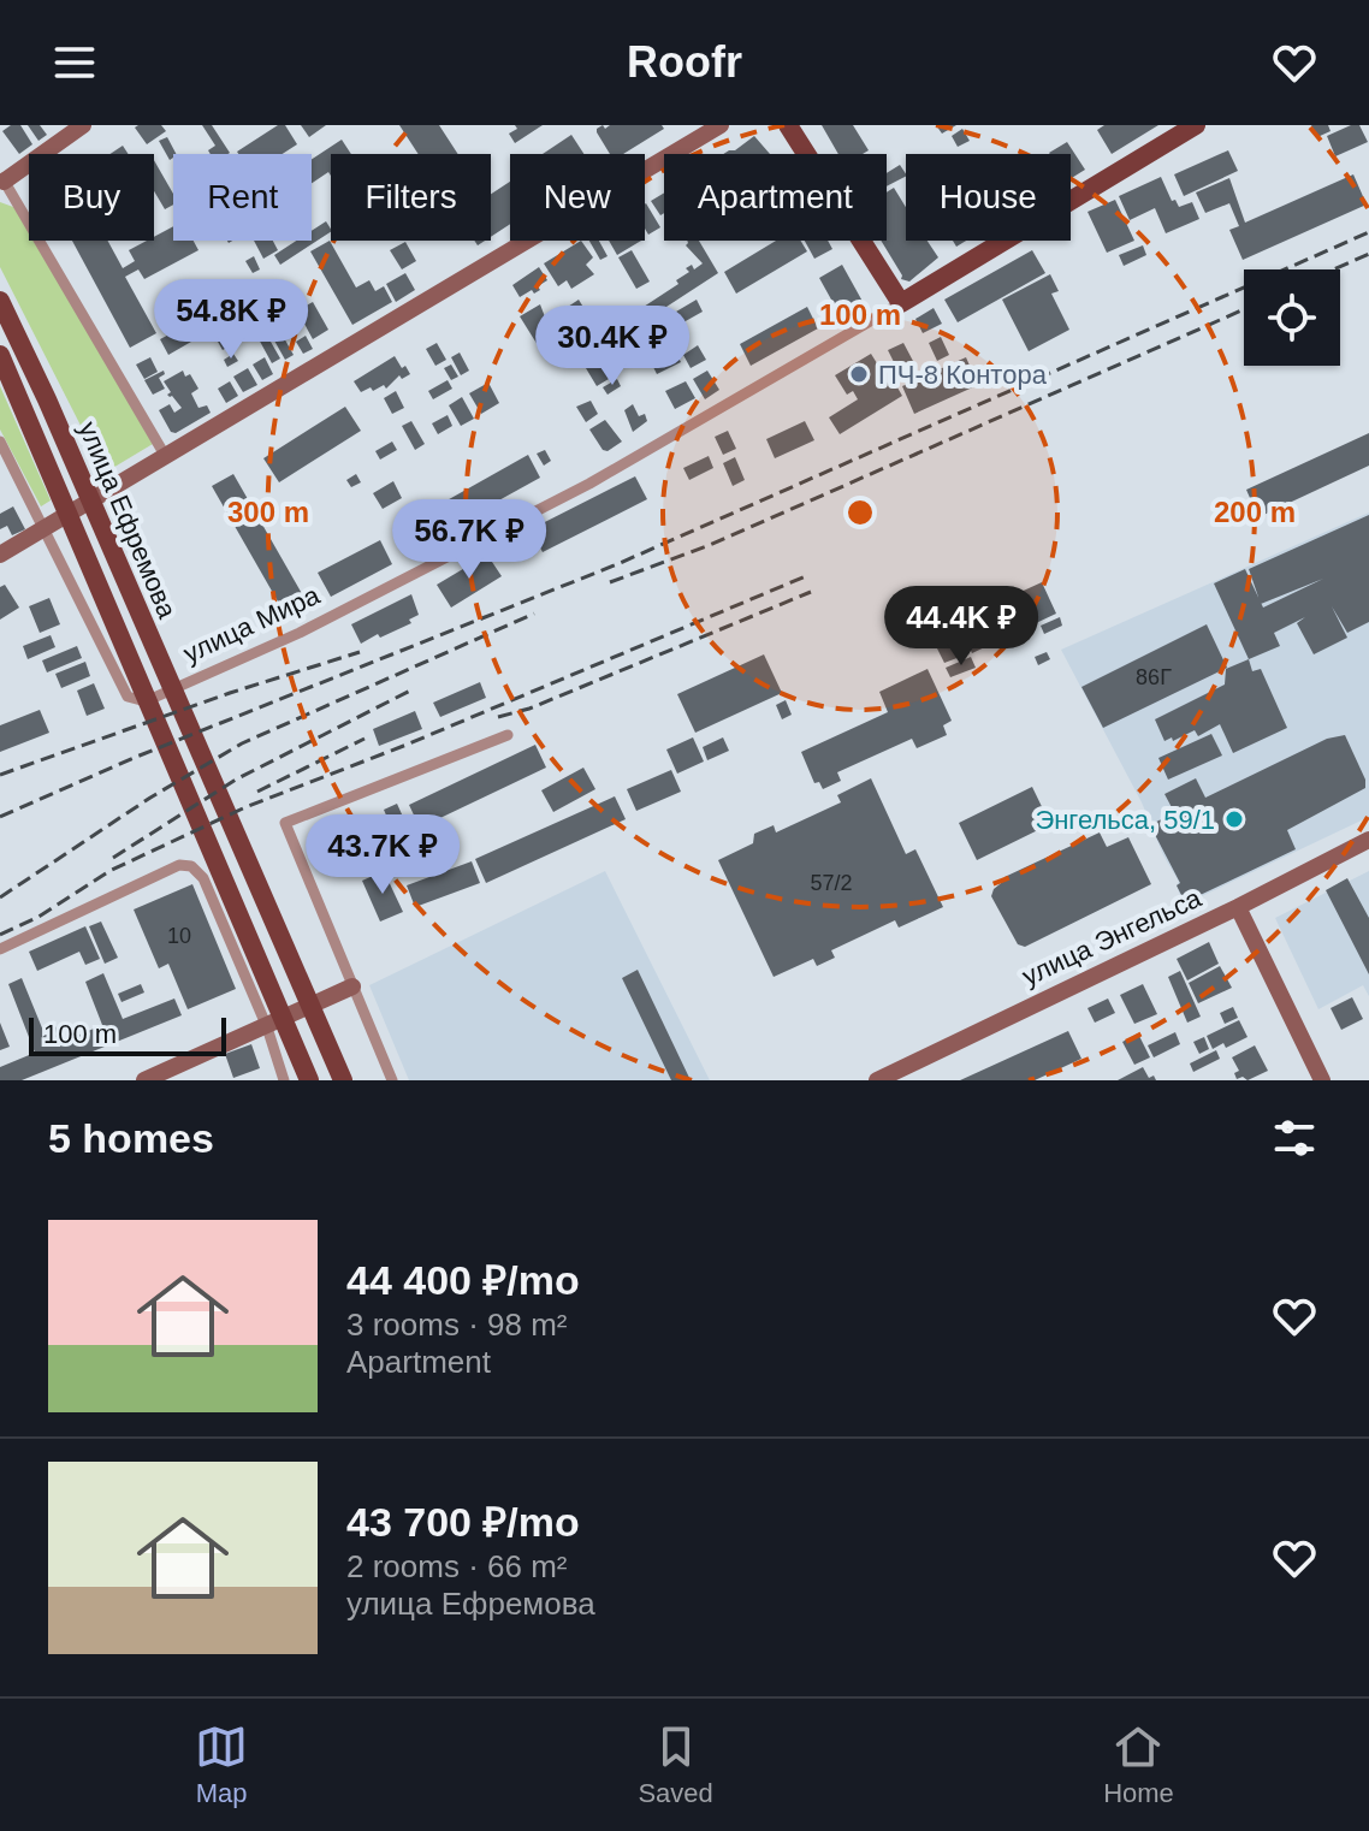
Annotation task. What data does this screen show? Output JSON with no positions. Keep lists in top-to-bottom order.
{
  "streets": {
    "main road": ["улица Ефремова", "улица Мира"],
    "street": ["улица Энгельса"]
  },
  "places": ["ПЧ-8 Контора", "Энгельса, 59/1"],
  "house_numbers": ["86Г", "57/2", "10"],
  "scale_bar": "100 m",
  "page": {
    "header": "Roofr",
    "chip": [
      "Buy",
      "Rent",
      "Filters",
      "New",
      "Apartment",
      "House"
    ],
    "price": [
      "54.8K ₽",
      "30.4K ₽",
      "56.7K ₽",
      "44.4K ₽",
      "43.7K ₽"
    ],
    "scale": "100 m",
    "heading": "5 homes",
    "list": [
      {
        "name": "44 400 ₽/mo",
        "note": "3 rooms · 98 m² · Apartment"
      },
      {
        "name": "43 700 ₽/mo",
        "note": "2 rooms · 66 m² · улица Ефремова"
      }
    ],
    "tabs": ["Map", "Saved", "Home"]
  },
  "rings": ["100 m", "200 m", "300 m"]
}
